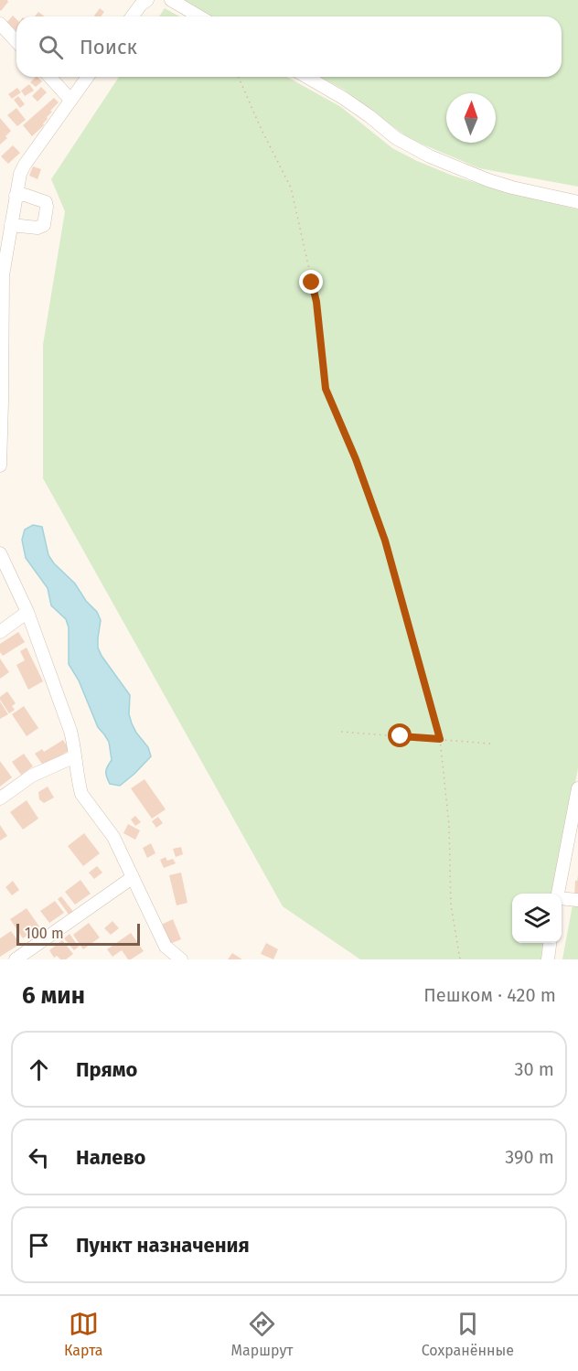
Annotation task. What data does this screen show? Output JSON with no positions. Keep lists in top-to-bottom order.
{
  "scale_bar": "100 m",
  "north": "top",
  "page": {
    "search": "Поиск",
    "scale": "100 m",
    "heading": ["6 мин", "Пешком · 420 m"],
    "list": [
      ["Прямо", "30 m"],
      ["Налево", "390 m"],
      "Пункт назначения"
    ],
    "nav": ["Карта", "Маршрут", "Сохранённые"]
  }
}
